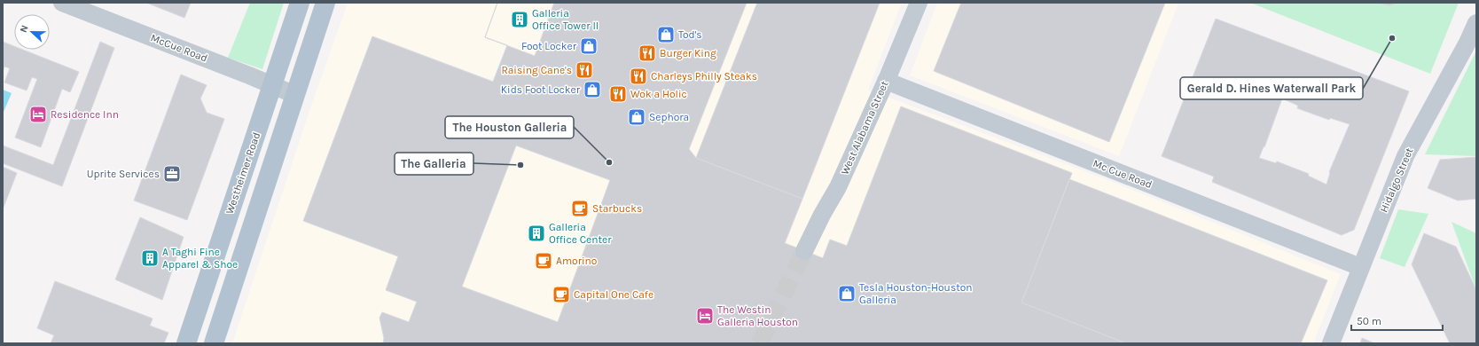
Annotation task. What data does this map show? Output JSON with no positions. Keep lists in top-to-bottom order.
{
  "streets": {
    "main road": ["Westheimer Road"],
    "street": [
      "McCue Road",
      "West Alabama Street",
      "Mc Cue Road",
      "Hidalgo Street"
    ]
  },
  "crossings": [
    ["McCue Road", "Westheimer Road"],
    ["West Alabama Street", "Mc Cue Road"],
    ["Mc Cue Road", "Hidalgo Street"]
  ],
  "places": {
    "building": ["Galleria Office Tower II", "Galleria Office Center", "A Taghi Fine Apparel & Shoe"],
    "shop": [
      "Tod's",
      "Foot Locker",
      "Kids Foot Locker",
      "Sephora",
      "Tesla Houston-Houston Galleria"
    ],
    "other": ["Gerald D. Hines Waterwall Park", "The Houston Galleria", "The Galleria"],
    "restaurant": [
      "Burger King",
      "Raising Cane's",
      "Charleys Philly Steaks",
      "Wok a Holic"
    ],
    "hotel": ["Residence Inn", "The Westin Galleria Houston"],
    "office": ["Uprite Services"],
    "cafe": ["Starbucks", "Amorino", "Capital One Cafe"]
  },
  "scale_bar": "50 m",
  "north": "left"
}
